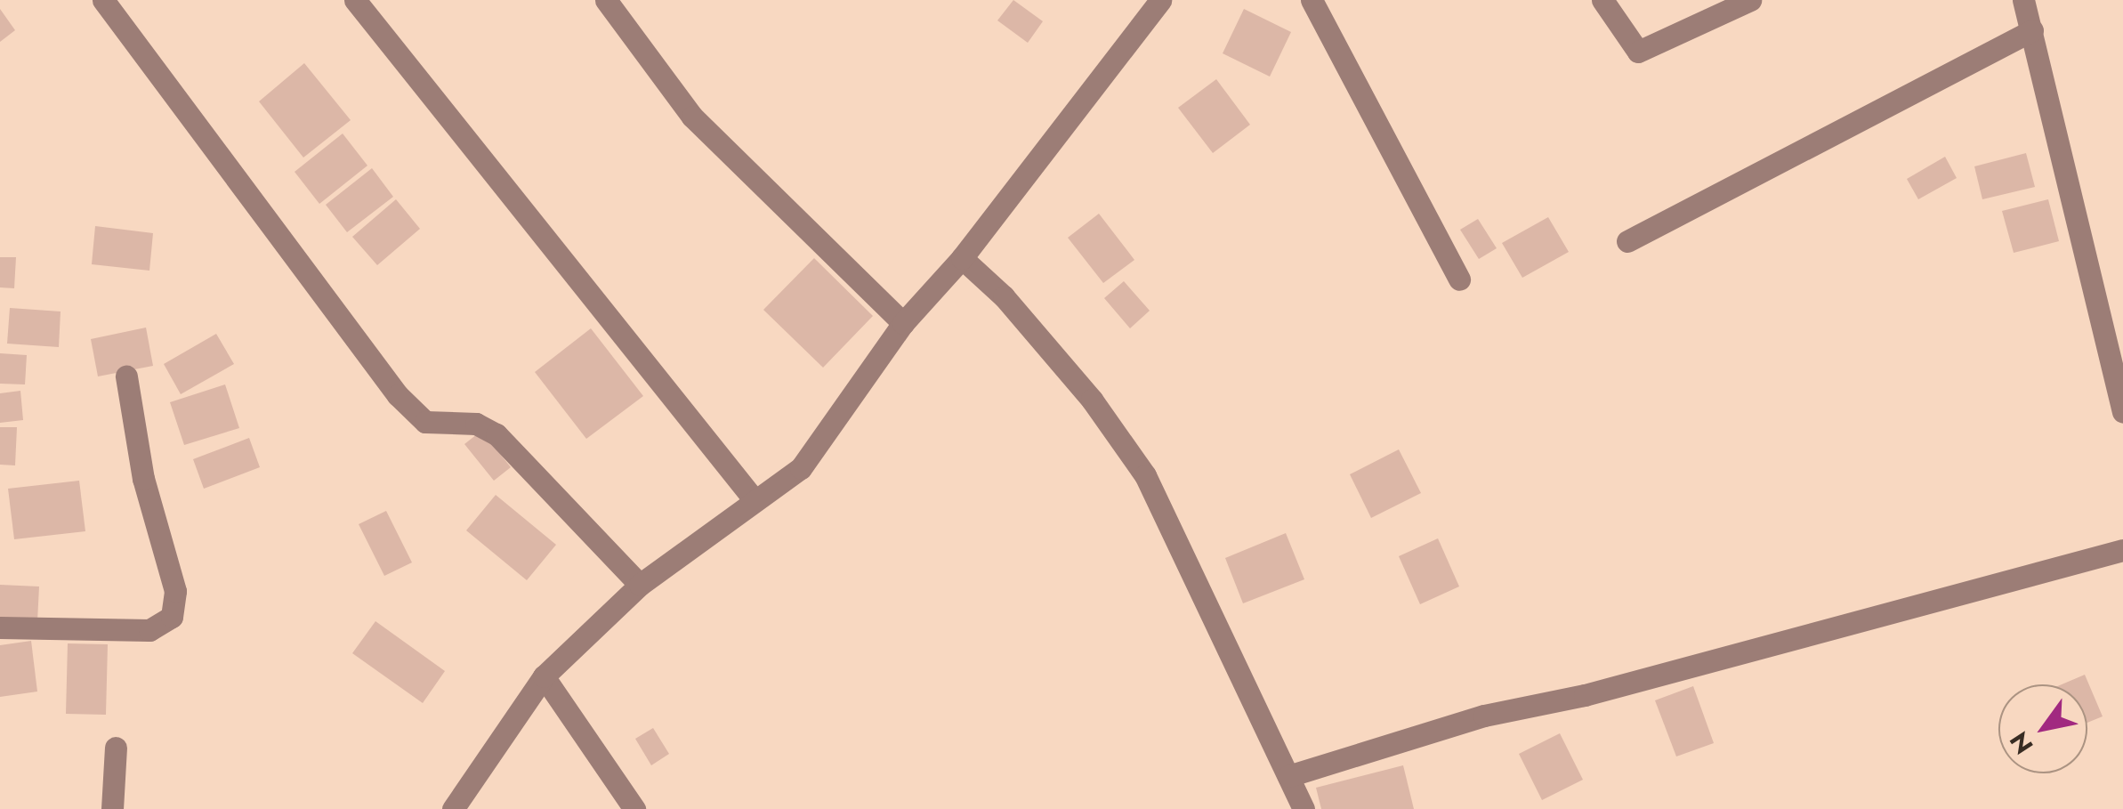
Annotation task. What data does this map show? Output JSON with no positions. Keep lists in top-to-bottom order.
{
  "north": "bottom left"
}
